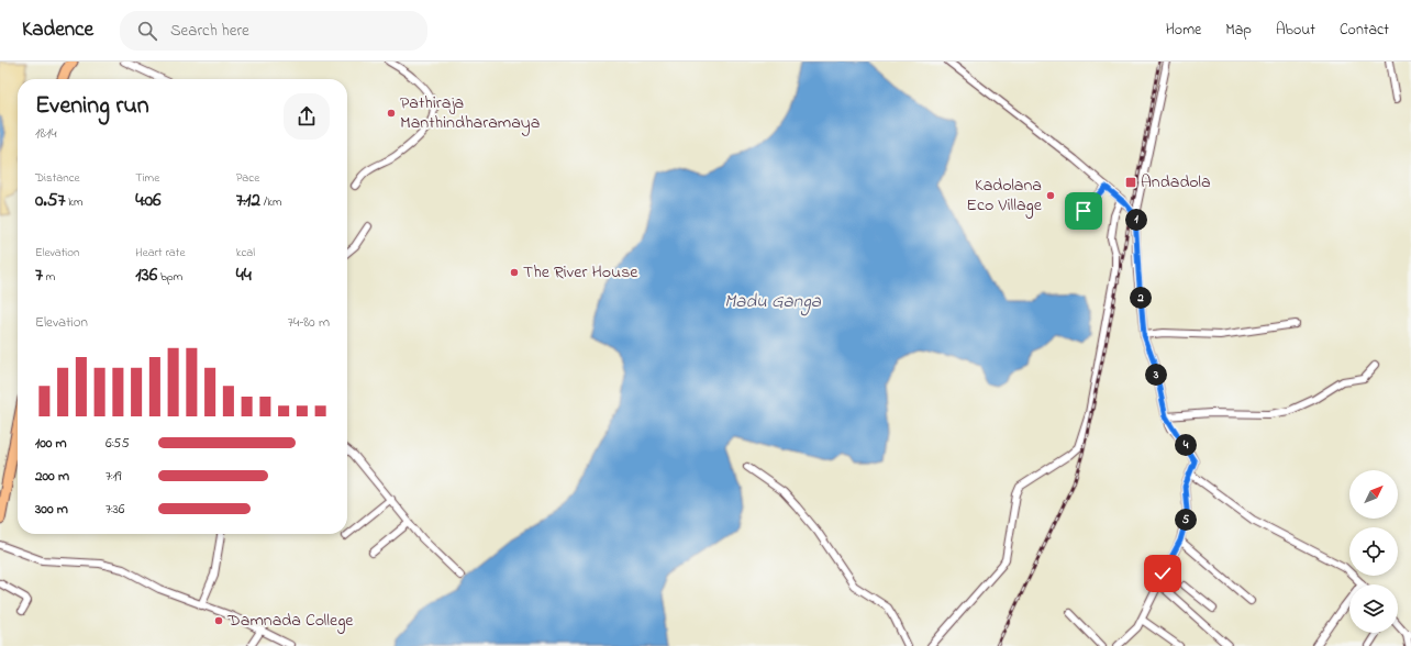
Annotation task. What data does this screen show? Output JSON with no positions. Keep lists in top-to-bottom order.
{
  "water": ["Madu Ganga"],
  "places": {
    "other": [
      "Pathiraja Manthindharamaya",
      "Kadolana Eco Village",
      "The River House",
      "Damnada College"
    ],
    "transit": ["Andadola"]
  },
  "north": "top right",
  "page": {
    "header": "Kadence",
    "search": "Search here",
    "nav": [
      "Home",
      "Map",
      "About",
      "Contact"
    ],
    "heading": ["Evening run", "18:14"],
    "stats": [
      ["Distance", "0.57 km"],
      ["Time", "4:06"],
      ["Pace", "7:12 /km"],
      ["Elevation", "7 m"],
      ["Heart rate", "136 bpm"],
      ["kcal", "44"]
    ],
    "pins": [
      "1",
      "2",
      "3",
      "4",
      "5"
    ],
    "chart": ["Elevation", "74–80 m"],
    "list": [
      {
        "name": "100 m",
        "note": "6:55"
      },
      {
        "name": "200 m",
        "note": "7:19"
      },
      {
        "name": "300 m",
        "note": "7:36"
      }
    ]
  }
}
